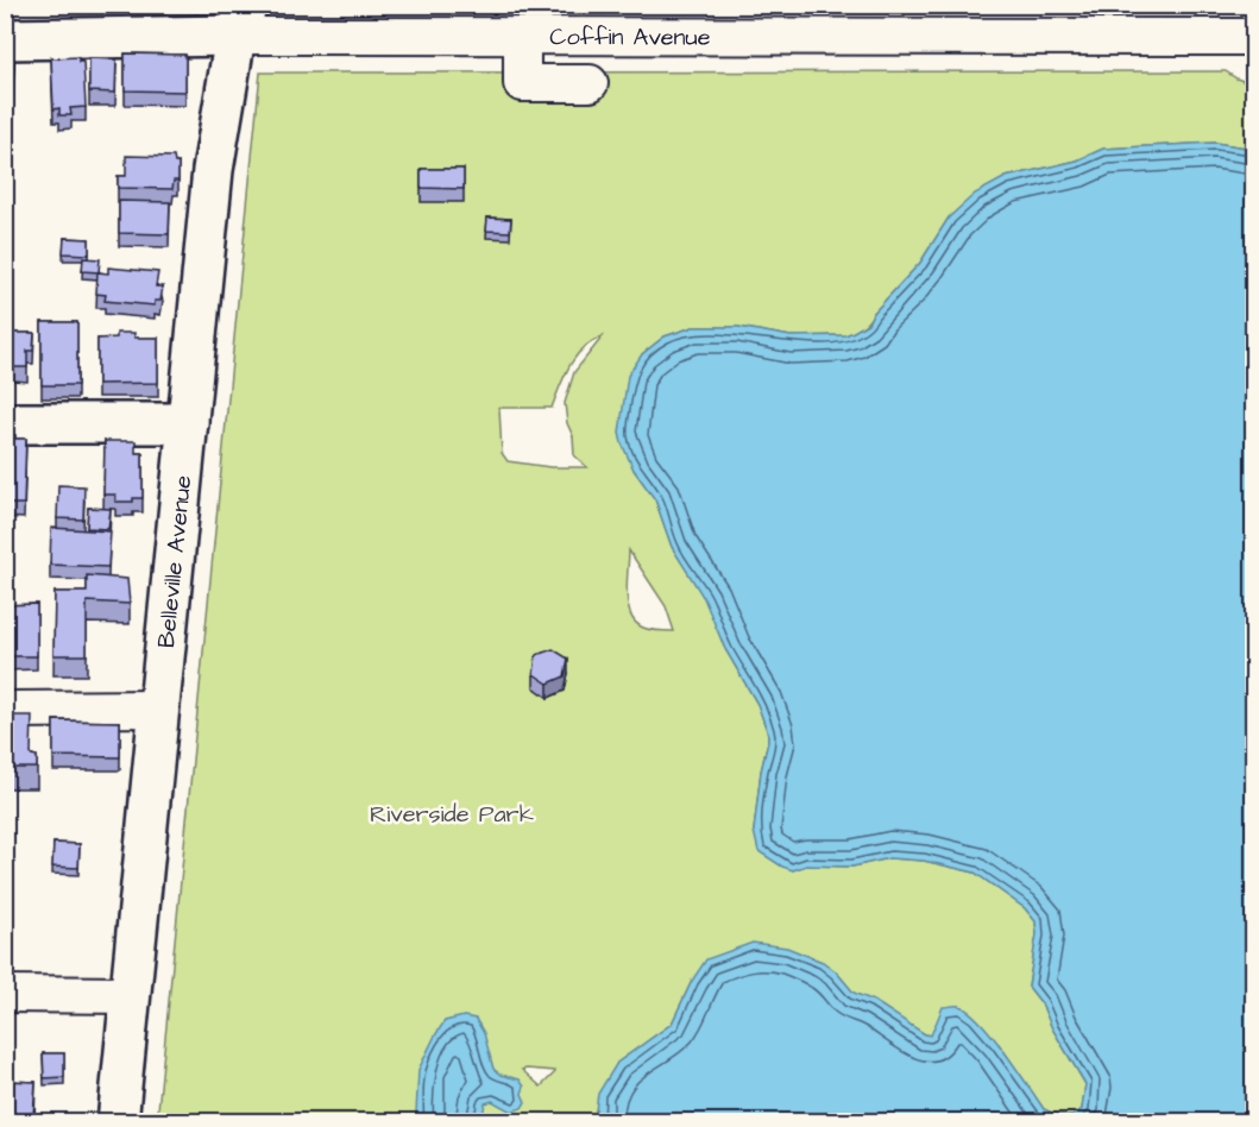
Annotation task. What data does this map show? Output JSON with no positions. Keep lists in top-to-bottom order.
{
  "streets": {
    "main road": ["Coffin Avenue", "Belleville Avenue"]
  },
  "crossings": [
    ["Coffin Avenue", "Belleville Avenue"]
  ],
  "parks": ["Riverside Park"]
}
